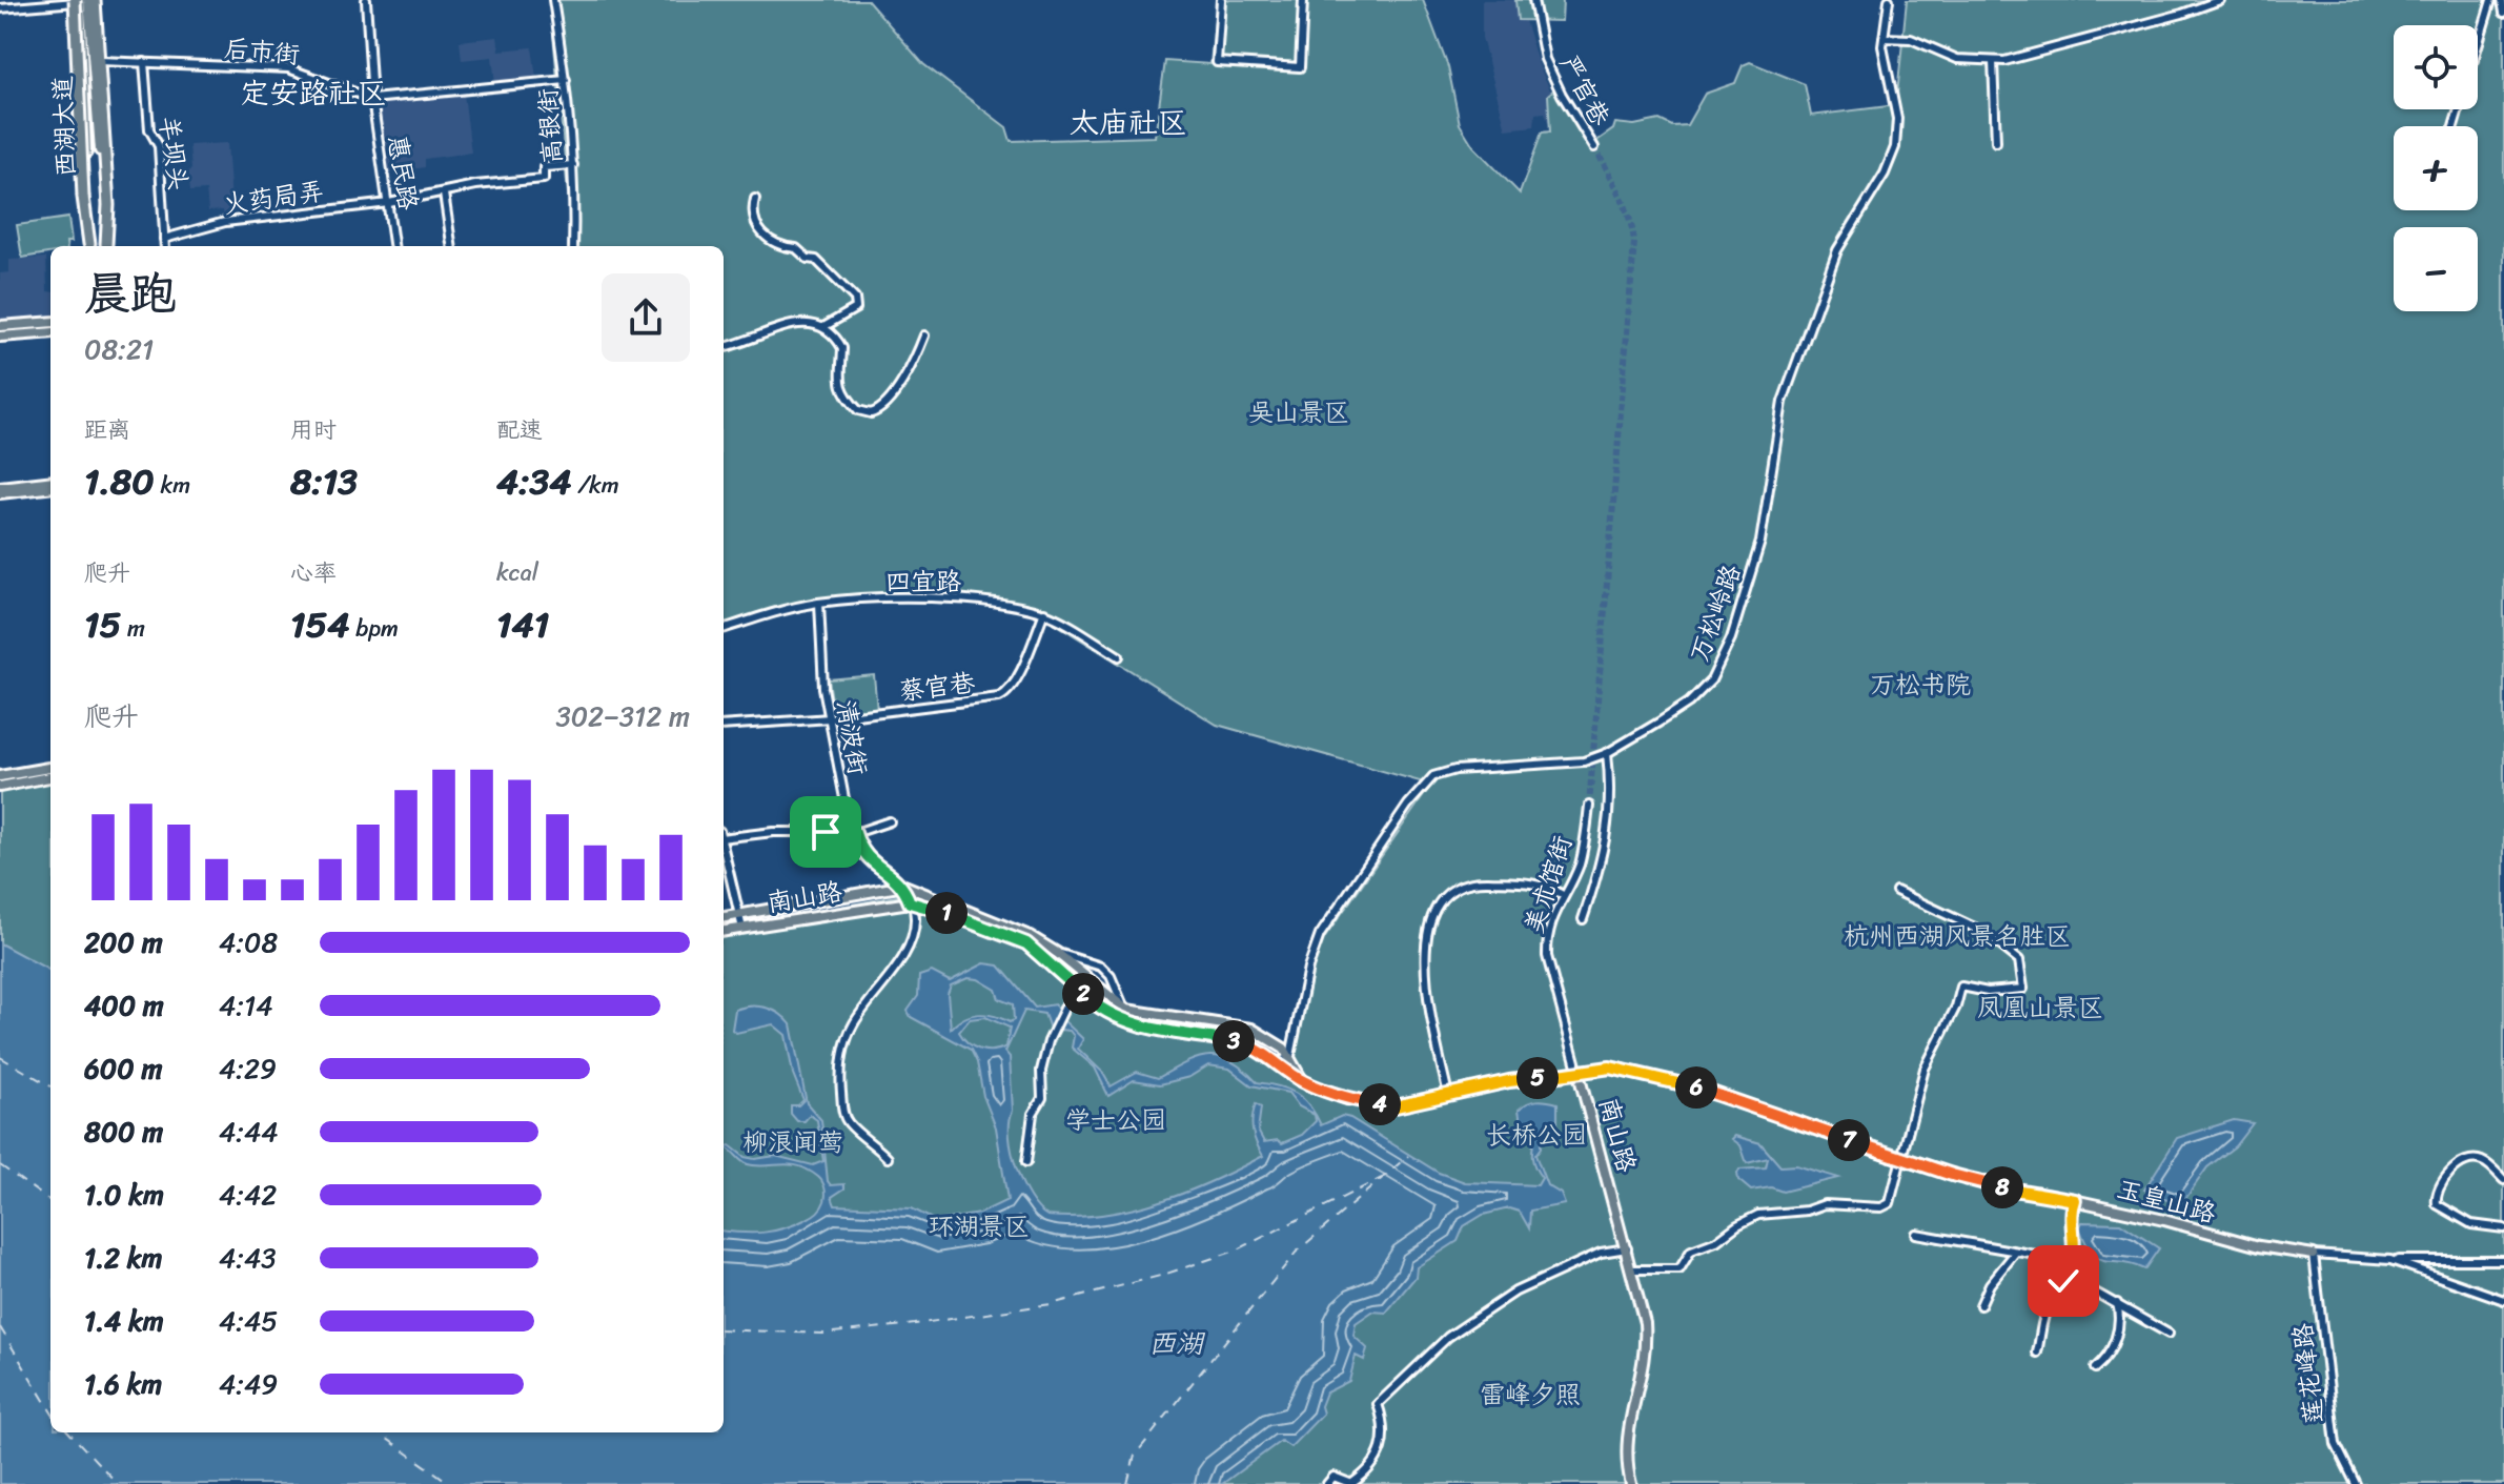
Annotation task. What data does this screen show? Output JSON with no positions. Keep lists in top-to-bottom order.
{
  "streets": {
    "main road": ["西湖大道", "南山路", "玉皇山路"],
    "street": [
      "后市街",
      "严官巷",
      "高银街",
      "羊坝头",
      "惠民路",
      "火药局弄",
      "四宜路",
      "万松岭路",
      "蔡官巷",
      "清波街",
      "美术馆街",
      "莲花峰路"
    ]
  },
  "crossings": [
    ["后市街", "高银街"],
    ["后市街", "羊坝头"],
    ["后市街", "惠民路"],
    ["高银街", "火药局弄"],
    ["羊坝头", "火药局弄"],
    ["惠民路", "火药局弄"],
    ["四宜路", "蔡官巷"],
    ["四宜路", "清波街"],
    ["蔡官巷", "清波街"],
    ["清波街", "南山路"],
    ["美术馆街", "南山路"],
    ["美术馆街", "玉皇山路"],
    ["南山路", "玉皇山路"],
    ["玉皇山路", "莲花峰路"]
  ],
  "districts": ["定安路社区", "太庙社区"],
  "water": ["西湖"],
  "parks": [
    "吴山景区",
    "万松书院",
    "杭州西湖风景名胜区",
    "凤凰山景区",
    "学士公园",
    "长桥公园",
    "柳浪闻莺",
    "环湖景区",
    "雷峰夕照"
  ],
  "page": {
    "map_buttons": ["+", "−"],
    "heading": ["晨跑", "08:21"],
    "stats": [
      ["距离", "1.80 km"],
      ["用时", "8:13"],
      ["配速", "4:34 /km"],
      ["爬升", "15 m"],
      ["心率", "154 bpm"],
      ["kcal", "141"]
    ],
    "chart": ["爬升", "302–312 m"],
    "pins": [
      "1",
      "2",
      "3",
      "5",
      "6",
      "4",
      "7",
      "8"
    ],
    "list": [
      {
        "name": "200 m",
        "note": "4:08"
      },
      {
        "name": "400 m",
        "note": "4:14"
      },
      {
        "name": "600 m",
        "note": "4:29"
      },
      {
        "name": "800 m",
        "note": "4:44"
      },
      {
        "name": "1.0 km",
        "note": "4:42"
      },
      {
        "name": "1.2 km",
        "note": "4:43"
      },
      {
        "name": "1.4 km",
        "note": "4:45"
      },
      {
        "name": "1.6 km",
        "note": "4:49"
      }
    ]
  }
}
